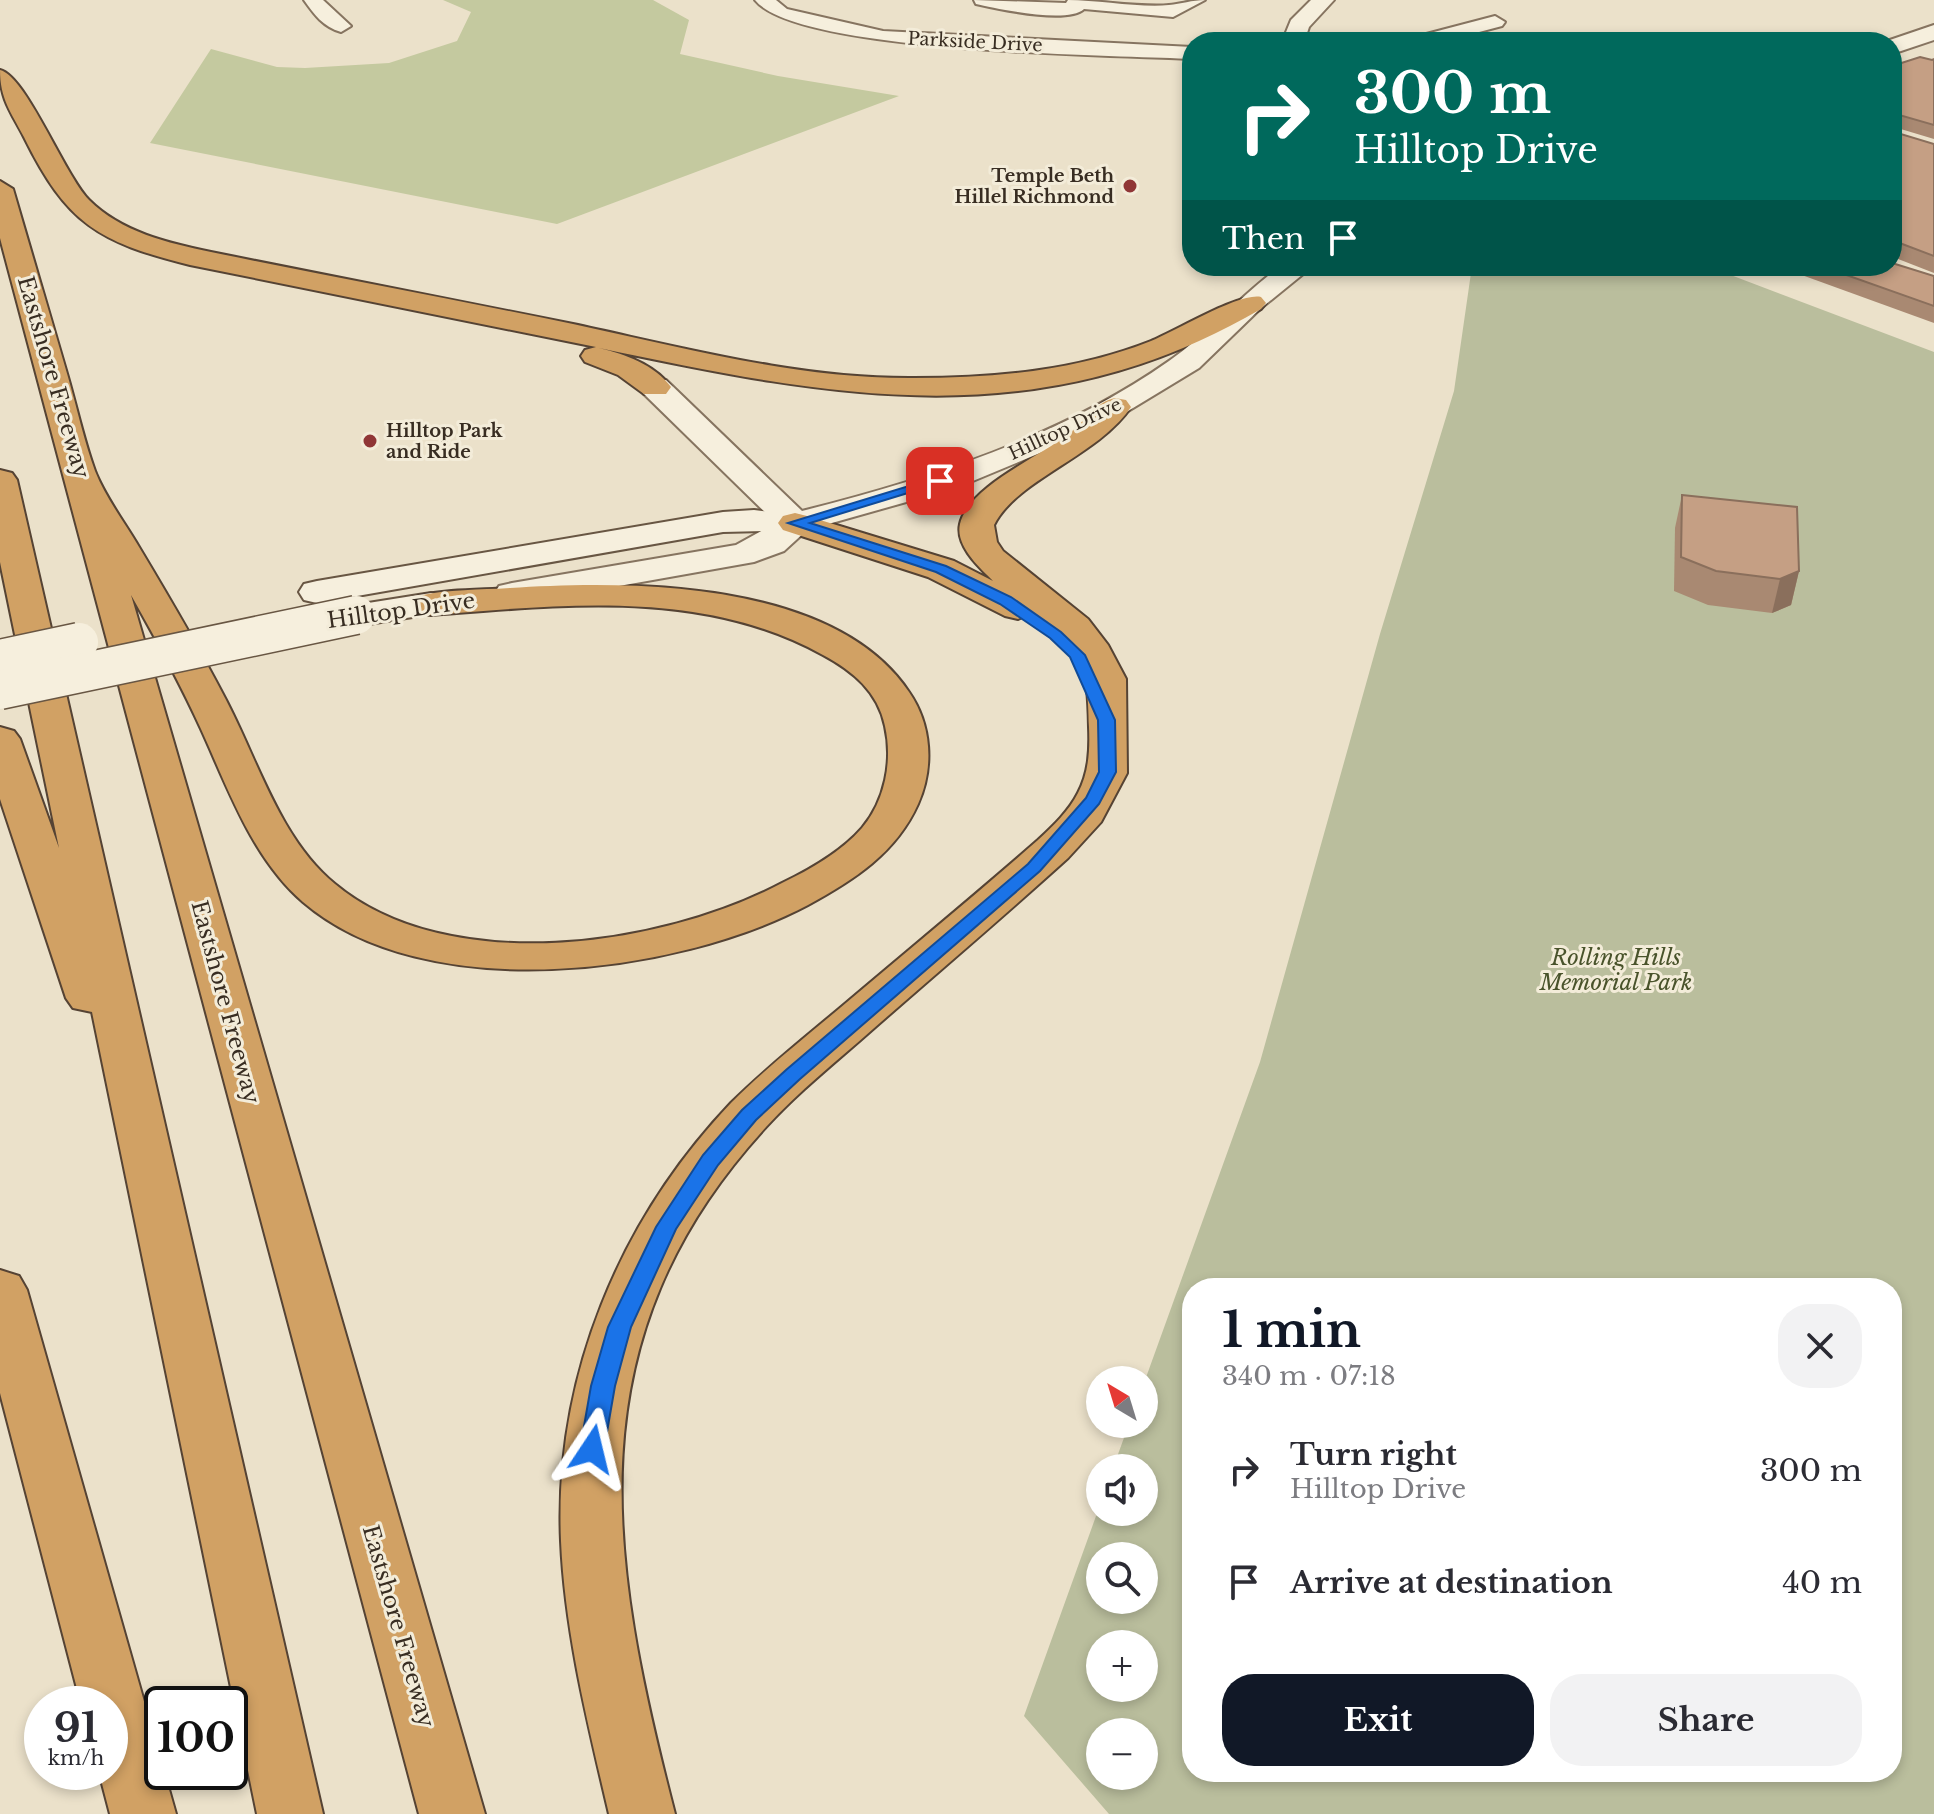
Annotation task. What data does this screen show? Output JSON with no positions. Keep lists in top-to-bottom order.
{
  "streets": {
    "highway": ["Eastshore Freeway"],
    "street": ["Parkside Drive", "Hilltop Drive"]
  },
  "parks": ["Rolling Hills Memorial Park"],
  "places": ["Temple Beth Hillel Richmond", "Hilltop Park and Ride"],
  "north": "top left",
  "page": {
    "turn": ["300 m", "Hilltop Drive"],
    "then": "Then",
    "heading": ["1 min", "340 m · 07:18"],
    "map_buttons": ["+", "−"],
    "list": [
      {
        "name": "Turn right",
        "note": "Hilltop Drive",
        "value": "300 m"
      },
      {
        "name": "Arrive at destination",
        "value": "40 m"
      }
    ],
    "buttons": ["Exit", "Share"],
    "speed": "91 km/h",
    "limit": "100"
  }
}
